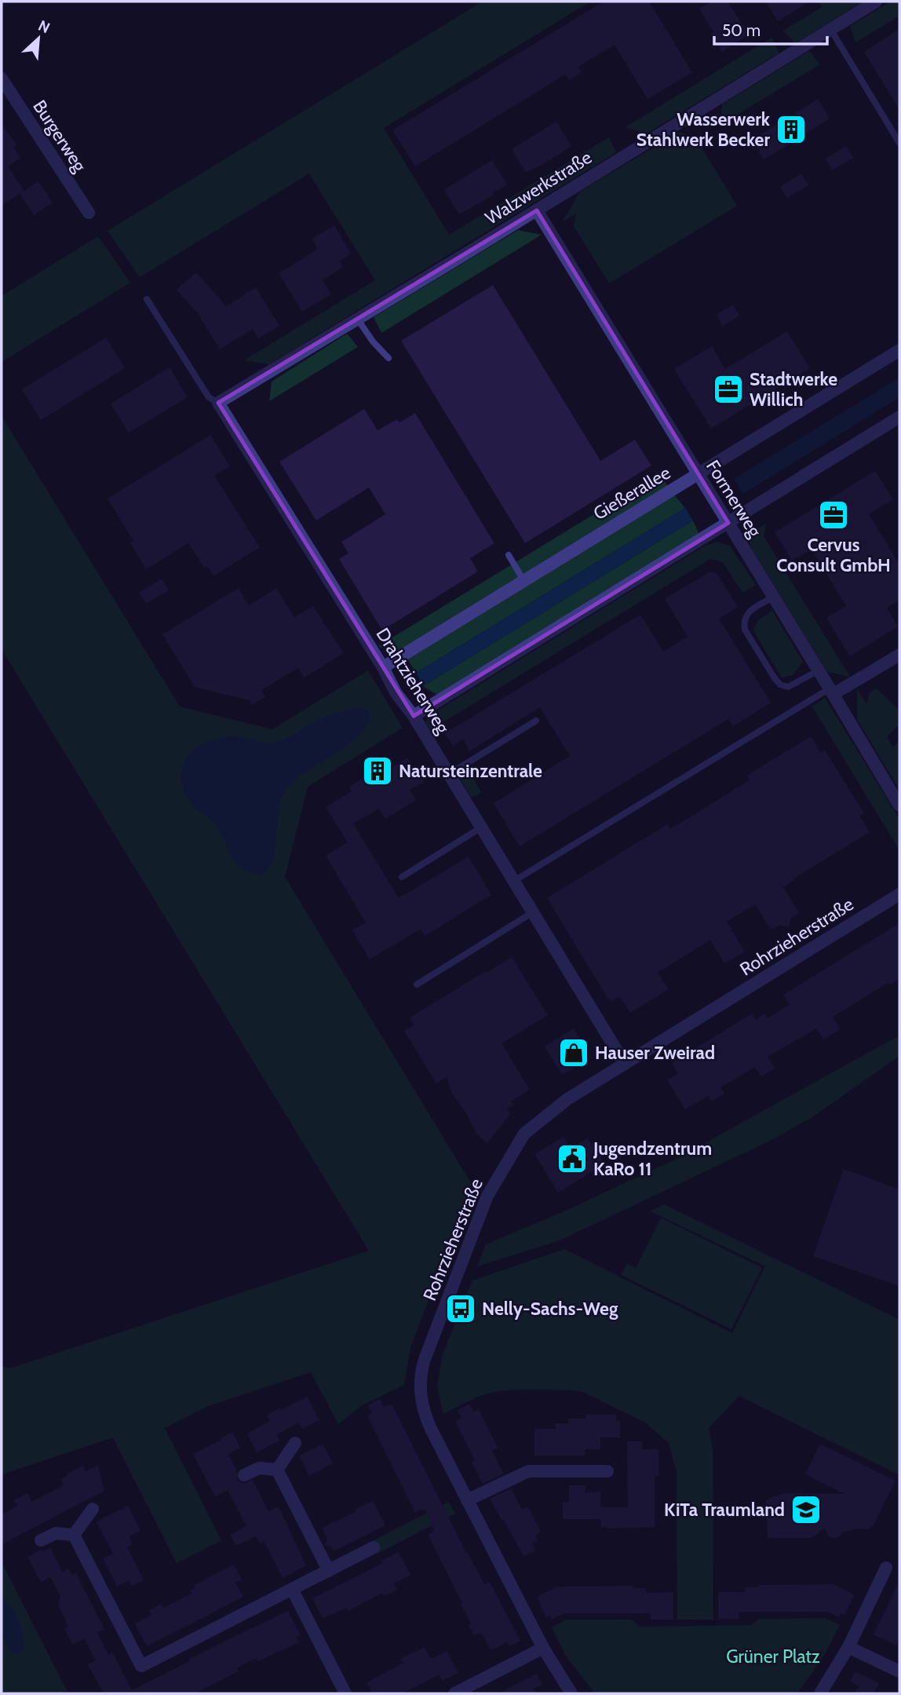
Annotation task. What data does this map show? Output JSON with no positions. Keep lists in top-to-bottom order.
{
  "streets": {
    "street": [
      "Burgerweg",
      "Walzwerkstraße",
      "Gießerallee",
      "Formerweg",
      "Drahtzieherweg",
      "Rohrzieherstraße"
    ]
  },
  "crossings": [
    ["Walzwerkstraße", "Formerweg"],
    ["Walzwerkstraße", "Drahtzieherweg"],
    ["Gießerallee", "Formerweg"],
    ["Gießerallee", "Drahtzieherweg"],
    ["Drahtzieherweg", "Rohrzieherstraße"]
  ],
  "parks": ["Grüner Platz"],
  "places": {
    "building": ["Wasserwerk Stahlwerk Becker", "Natursteinzentrale"],
    "office": ["Stadtwerke Willich", "Cervus Consult GmbH"],
    "shop": ["Hauser Zweirad"],
    "public building": ["Jugendzentrum KaRo 11"],
    "bus stop": ["Nelly-Sachs-Weg"],
    "school or university": ["KiTa Traumland"]
  },
  "scale_bar": "50 m",
  "north": "top right"
}
